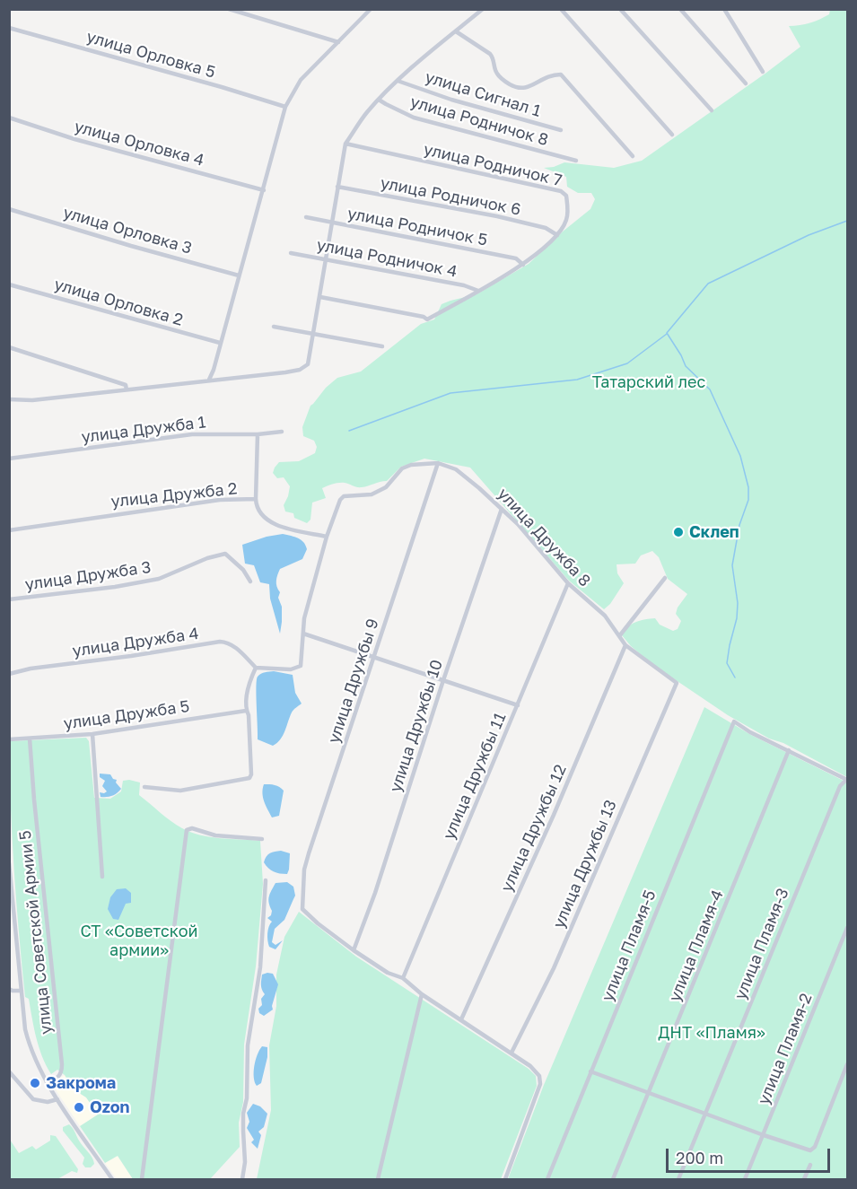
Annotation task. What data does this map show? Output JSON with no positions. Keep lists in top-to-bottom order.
{
  "streets": {
    "street": [
      "улица Орловка 5",
      "улица Сигнал 1",
      "улица Родничок 8",
      "улица Орловка 4",
      "улица Родничок 7",
      "улица Родничок 6",
      "улица Родничок 5",
      "улица Орловка 3",
      "улица Родничок 4",
      "улица Орловка 2",
      "улица Дружба 1",
      "улица Дружба 2",
      "улица Дружба 8",
      "улица Дружба 3",
      "улица Дружба 4",
      "улица Дружбы 9",
      "улица Дружба 5",
      "улица Дружбы 10",
      "улица Дружбы 11",
      "улица Дружбы 12",
      "улица Дружбы 13",
      "улица Советской Армии 5",
      "улица Пламя-3",
      "улица Пламя-5",
      "улица Пламя-4",
      "улица Пламя-2"
    ]
  },
  "crossings": [
    ["улица Родничок 7", "улица Родничок 6"],
    ["улица Родничок 7", "улица Родничок 5"],
    ["улица Родничок 7", "улица Родничок 4"],
    ["улица Дружба 2", "улица Дружба 8"],
    ["улица Дружба 8", "улица Дружба 4"],
    ["улица Дружба 8", "улица Дружбы 9"],
    ["улица Дружба 8", "улица Дружбы 10"],
    ["улица Дружба 8", "улица Дружбы 11"],
    ["улица Дружба 8", "улица Дружбы 12"],
    ["улица Дружба 8", "улица Дружбы 13"],
    ["улица Дружбы 9", "улица Дружбы 10"],
    ["улица Дружба 5", "улица Советской Армии 5"],
    ["улица Пламя-5", "улица Пламя-4"]
  ],
  "parks": ["Татарский лес", "СТ «Советской армии»", "ДНТ «Пламя»"],
  "places": ["Склеп", "Закрома", "Ozon"],
  "scale_bar": "200 m"
}
